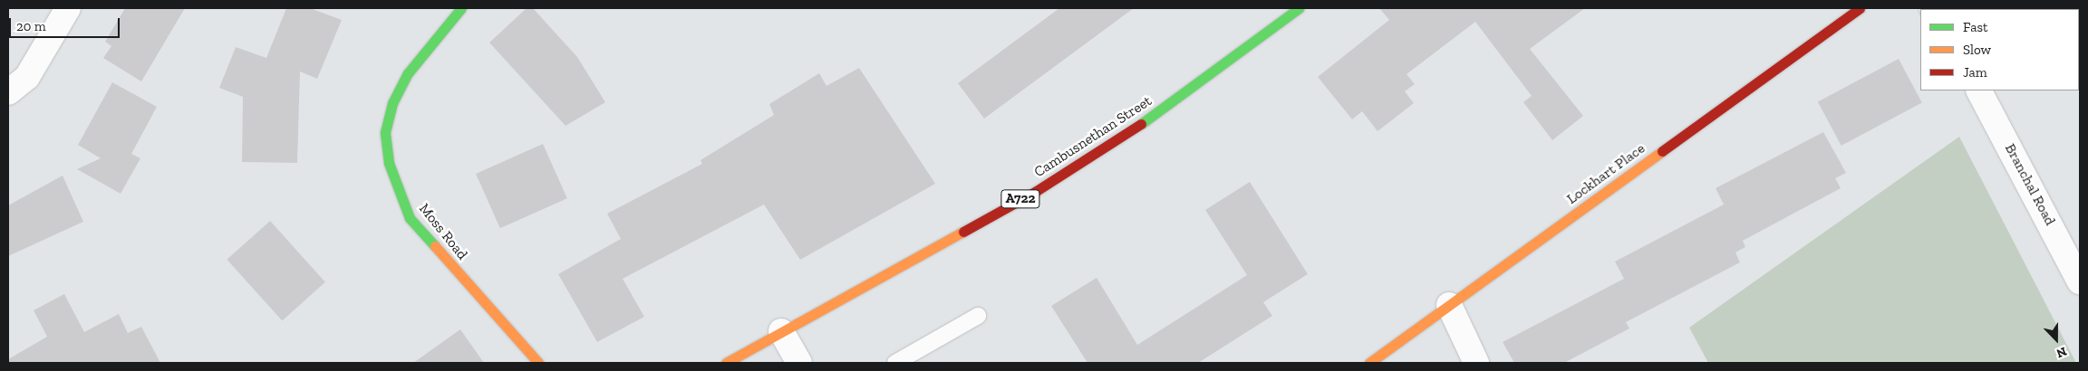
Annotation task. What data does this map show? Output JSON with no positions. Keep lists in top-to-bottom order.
{
  "streets": {
    "street": [
      "Cambusnethan Street",
      "Lockhart Place",
      "Branchal Road",
      "A722",
      "Moss Road"
    ]
  },
  "legend": ["Fast", "Slow", "Jam"],
  "scale_bar": "20 m",
  "north": "bottom"
}
